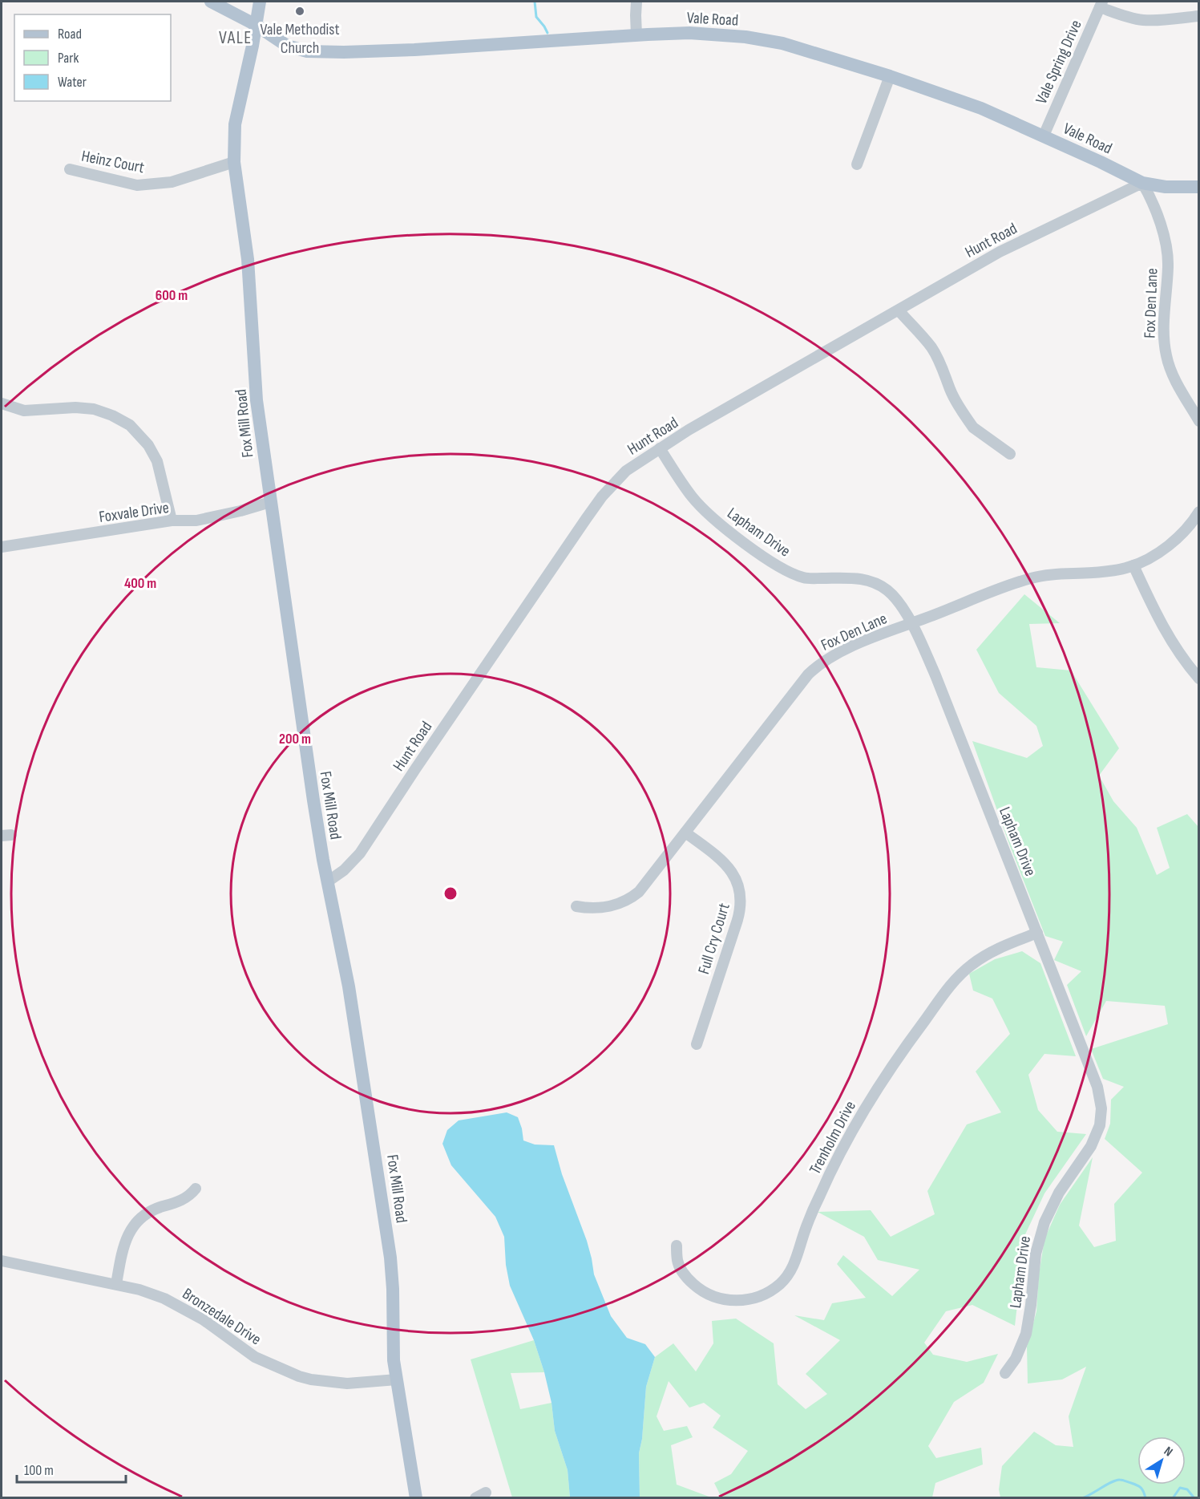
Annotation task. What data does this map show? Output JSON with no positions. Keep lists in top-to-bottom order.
{
  "streets": {
    "main road": ["Vale Road", "Fox Mill Road"],
    "street": [
      "Vale Spring Drive",
      "Heinz Court",
      "Hunt Road",
      "Fox Den Lane",
      "Foxvale Drive",
      "Lapham Drive",
      "Full Cry Court",
      "Trenholm Drive",
      "Bronzedale Drive"
    ]
  },
  "crossings": [
    ["Vale Road", "Vale Spring Drive"],
    ["Vale Road", "Hunt Road"],
    ["Vale Road", "Fox Den Lane"],
    ["Vale Road", "Fox Mill Road"],
    ["Heinz Court", "Fox Mill Road"],
    ["Hunt Road", "Fox Den Lane"],
    ["Hunt Road", "Fox Mill Road"],
    ["Hunt Road", "Lapham Drive"],
    ["Fox Den Lane", "Lapham Drive"],
    ["Fox Den Lane", "Full Cry Court"],
    ["Fox Mill Road", "Foxvale Drive"],
    ["Fox Mill Road", "Bronzedale Drive"],
    ["Lapham Drive", "Trenholm Drive"]
  ],
  "districts": ["VALE"],
  "places": ["Vale Methodist Church"],
  "legend": ["Road", "Park", "Water"],
  "scale_bar": "100 m",
  "north": "top right",
  "rings": ["600 m", "400 m", "200 m"]
}
